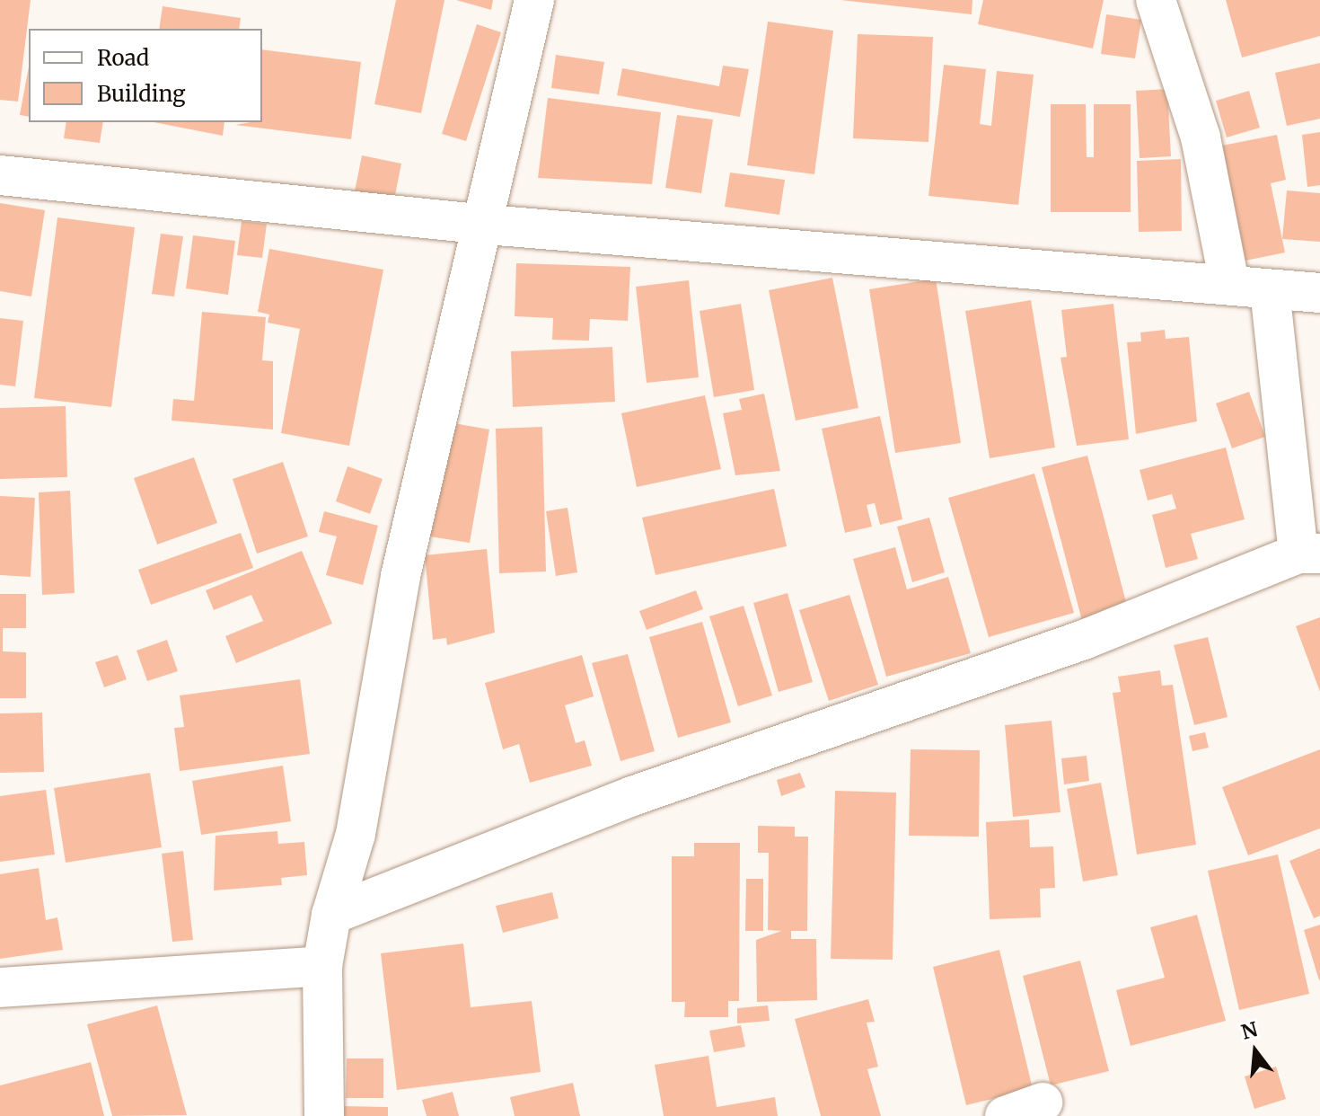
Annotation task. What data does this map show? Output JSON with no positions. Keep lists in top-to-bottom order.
{
  "legend": ["Road", "Building"],
  "north": "top"
}
